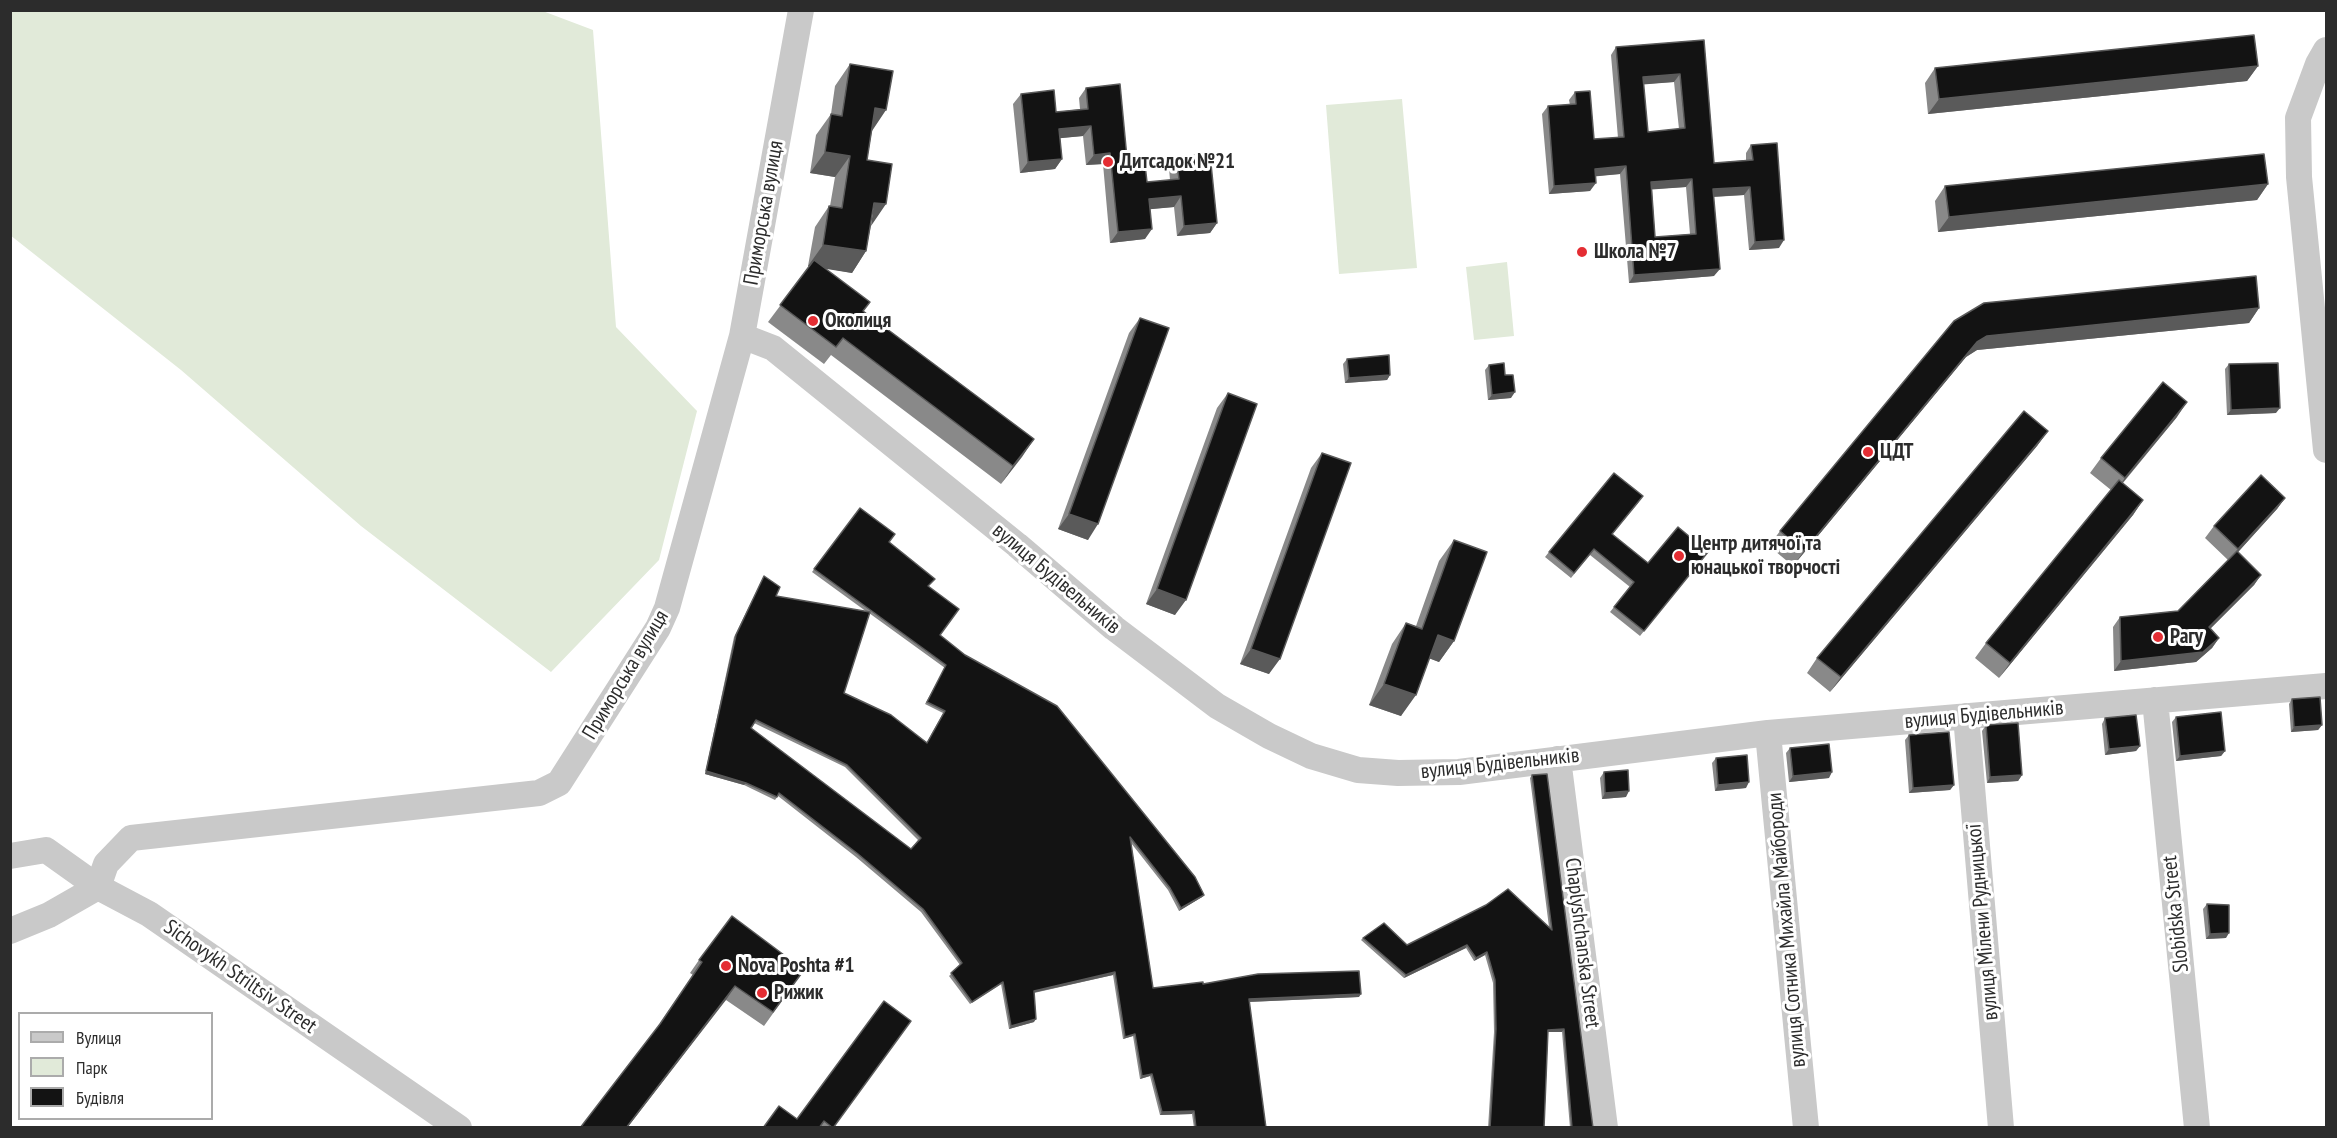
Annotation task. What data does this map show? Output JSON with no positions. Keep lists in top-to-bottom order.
{
  "streets": {
    "street": [
      "Приморська вулиця",
      "вулиця Будівельників",
      "Slobidska Street",
      "вулиця Мілени Рудницької",
      "вулиця Сотника Михайла Майбороди",
      "Chaplyshchanska Street",
      "Sichovykh Striltsiv Street"
    ]
  },
  "crossings": [
    ["Приморська вулиця", "вулиця Будівельників"],
    ["Приморська вулиця", "Sichovykh Striltsiv Street"],
    ["вулиця Будівельників", "Slobidska Street"],
    ["вулиця Будівельників", "вулиця Мілени Рудницької"],
    ["вулиця Будівельників", "вулиця Сотника Михайла Майбороди"],
    ["вулиця Будівельників", "Chaplyshchanska Street"]
  ],
  "places": [
    "Дитсадок №21",
    "Школа №7",
    "Околиця",
    "ЦДТ",
    "Центр дитячої та юнацької творчості",
    "Рагу",
    "Nova Poshta #1",
    "Рижик"
  ],
  "legend": ["Вулиця", "Парк", "Будівля"]
}
